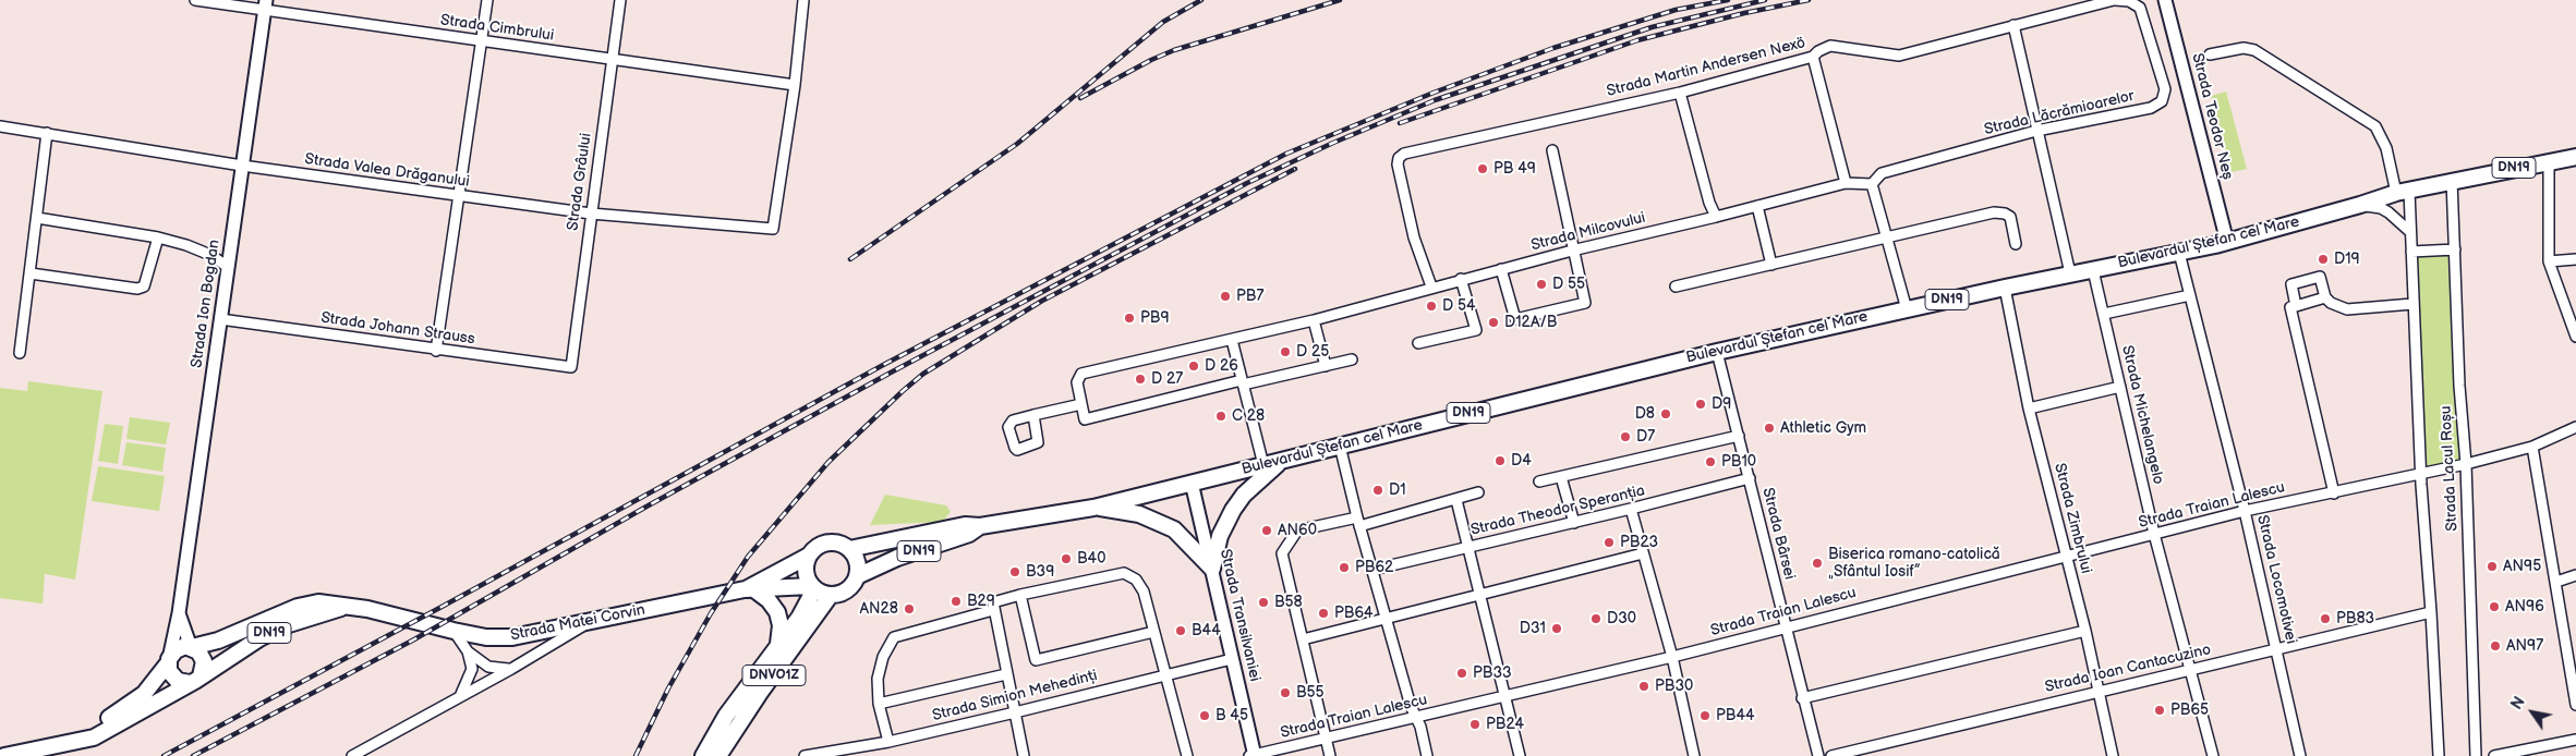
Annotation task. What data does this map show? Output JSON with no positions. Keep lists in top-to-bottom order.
{
  "streets": {
    "main road": [
      "Strada Teodor Neș",
      "DN19",
      "Bulevardul Ștefan cel Mare",
      "Strada Ion Bogdan",
      "Strada Transilvaniei",
      "Strada Matei Corvin",
      "DNVO1Z"
    ],
    "street": [
      "Strada Cimbrului",
      "Strada Martin Andersen Nexö",
      "Strada Lăcrămioarelor",
      "Strada Valea Drăganului",
      "Strada Grâului",
      "Strada Milcovului",
      "Strada Johann Strauss",
      "Strada Michelangelo",
      "Strada Lacul Roșu",
      "Strada Traian Lalescu",
      "Strada Theodor Speranția",
      "Strada Zimbrului",
      "Strada Bârsei",
      "Strada Locomotivei",
      "Strada Ioan Cantacuzino",
      "Strada Simion Mehedinți"
    ]
  },
  "crossings": [
    ["Strada Cimbrului", "Strada Valea Drăganului"],
    ["Strada Cimbrului", "Strada Grâului"],
    ["Strada Cimbrului", "Strada Ion Bogdan"],
    ["Strada Martin Andersen Nexö", "Strada Lăcrămioarelor"],
    ["Strada Martin Andersen Nexö", "Strada Milcovului"],
    ["Strada Lăcrămioarelor", "Strada Milcovului"],
    ["Strada Teodor Neș", "Bulevardul Ștefan cel Mare"],
    ["DN19", "Bulevardul Ștefan cel Mare"],
    ["DN19", "Strada Ion Bogdan"],
    ["DN19", "Strada Matei Corvin"],
    ["DN19", "DNVO1Z"],
    ["Strada Valea Drăganului", "Strada Grâului"],
    ["Strada Valea Drăganului", "Strada Ion Bogdan"],
    ["Strada Grâului", "Strada Johann Strauss"],
    ["Bulevardul Ștefan cel Mare", "Strada Michelangelo"],
    ["Bulevardul Ștefan cel Mare", "Strada Lacul Roșu"],
    ["Bulevardul Ștefan cel Mare", "Strada Zimbrului"],
    ["Bulevardul Ștefan cel Mare", "Strada Bârsei"],
    ["Bulevardul Ștefan cel Mare", "Strada Locomotivei"],
    ["Bulevardul Ștefan cel Mare", "Strada Transilvaniei"],
    ["Bulevardul Ștefan cel Mare", "DNVO1Z"],
    ["Strada Ion Bogdan", "Strada Johann Strauss"],
    ["Strada Ion Bogdan", "Strada Matei Corvin"],
    ["Strada Michelangelo", "Strada Traian Lalescu"],
    ["Strada Michelangelo", "Strada Ioan Cantacuzino"],
    ["Strada Lacul Roșu", "Strada Traian Lalescu"],
    ["Strada Lacul Roșu", "Strada Ioan Cantacuzino"],
    ["Strada Traian Lalescu", "Strada Zimbrului"],
    ["Strada Traian Lalescu", "Strada Bârsei"],
    ["Strada Traian Lalescu", "Strada Locomotivei"],
    ["Strada Traian Lalescu", "Strada Transilvaniei"],
    ["Strada Theodor Speranția", "Strada Bârsei"],
    ["Strada Zimbrului", "Strada Ioan Cantacuzino"],
    ["Strada Locomotivei", "Strada Ioan Cantacuzino"],
    ["Strada Transilvaniei", "Strada Simion Mehedinți"]
  ],
  "places": [
    "PB 49",
    "D19",
    "D 55",
    "PB7",
    "D 54",
    "PB9",
    "D12A/B",
    "D 25",
    "D 26",
    "D 27",
    "D9",
    "D8",
    "C 28",
    "Athletic Gym",
    "D7",
    "D4",
    "PB10",
    "D1",
    "AN60",
    "PB23",
    "B40",
    "Biserica romano-catolică „Sfântul Iosif”",
    "AN95",
    "PB62",
    "B39",
    "B29",
    "B58",
    "AN96",
    "AN28",
    "PB64",
    "D30",
    "PB83",
    "D31",
    "B44",
    "AN97",
    "PB33",
    "PB30",
    "B55",
    "PB65",
    "B 45",
    "PB44",
    "PB24"
  ],
  "north": "top left"
}
